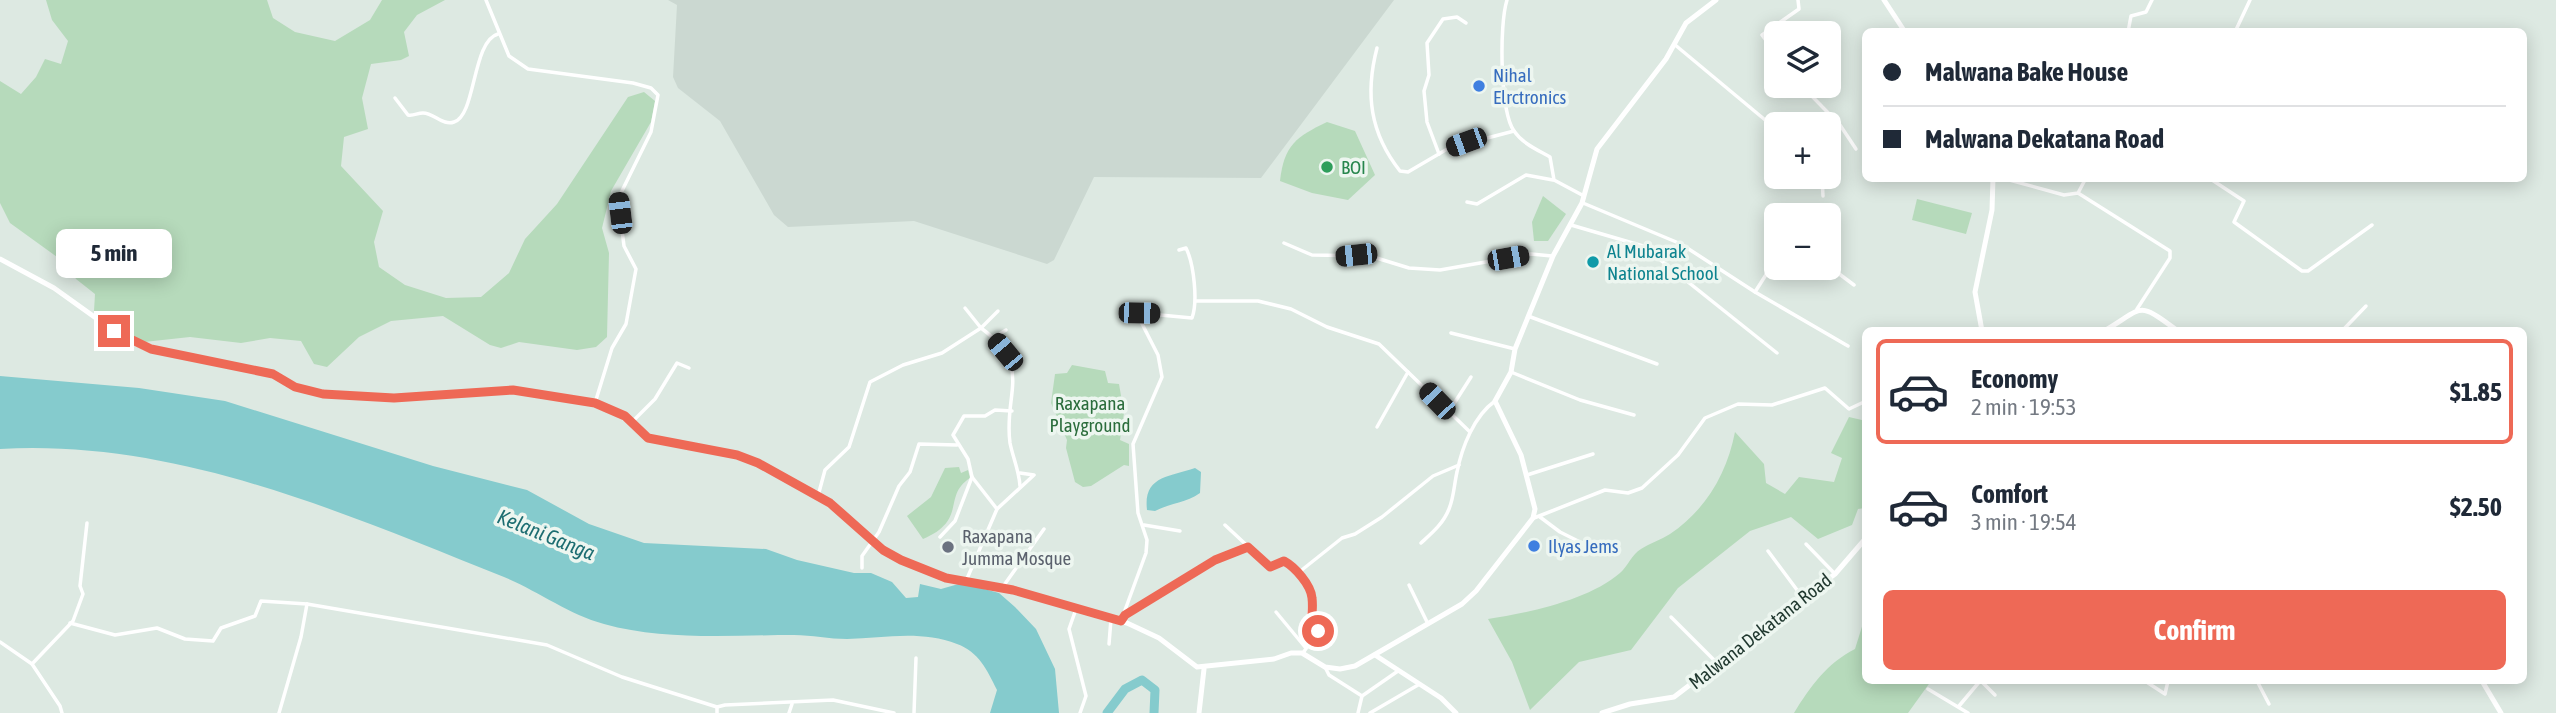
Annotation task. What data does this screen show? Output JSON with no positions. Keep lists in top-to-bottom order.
{
  "streets": {
    "main road": ["Malwana Dekatana Road"]
  },
  "water": ["Kelani Ganga"],
  "parks": ["Raxapana Playground"],
  "places": [
    "Nihal Elrctronics",
    "BOI",
    "Al Mubarak National School",
    "Ilyas Jems",
    "Raxapana Jumma Mosque"
  ],
  "page": {
    "map_buttons": ["+", "−"],
    "banner": ["Malwana Bake House", "Malwana Dekatana Road"],
    "bubble": "5 min",
    "list": [
      {
        "name": "Economy",
        "note": "2 min · 19:53",
        "value": "$1.85"
      },
      {
        "name": "Comfort",
        "note": "3 min · 19:54",
        "value": "$2.50"
      }
    ],
    "buttons": "Confirm"
  }
}
